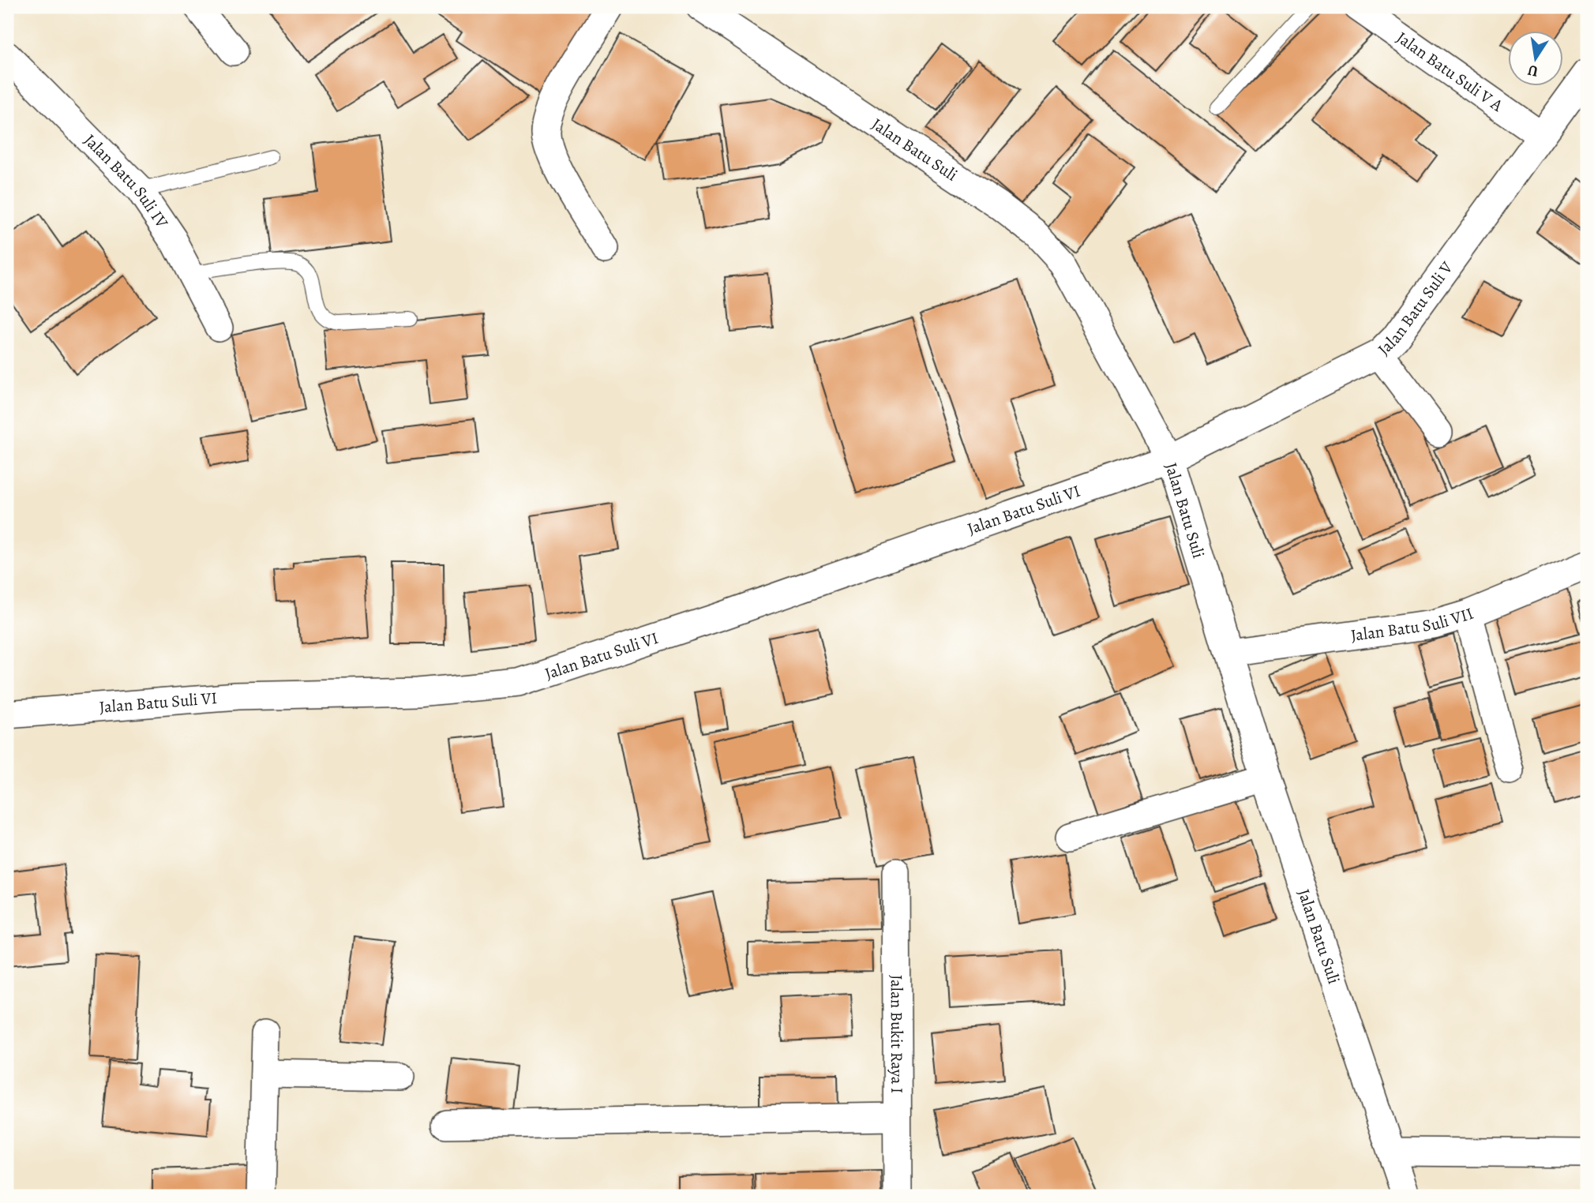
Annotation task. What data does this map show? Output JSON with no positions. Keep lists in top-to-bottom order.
{
  "streets": {
    "street": [
      "Jalan Batu Suli V A",
      "Jalan Batu Suli",
      "Jalan Batu Suli IV",
      "Jalan Batu Suli V",
      "Jalan Batu Suli VI",
      "Jalan Batu Suli VII",
      "Jalan Bukit Raya I"
    ]
  },
  "crossings": [
    ["Jalan Batu Suli V A", "Jalan Batu Suli V"],
    ["Jalan Batu Suli", "Jalan Batu Suli V"],
    ["Jalan Batu Suli", "Jalan Batu Suli VI"],
    ["Jalan Batu Suli", "Jalan Batu Suli VII"],
    ["Jalan Batu Suli V", "Jalan Batu Suli VI"]
  ],
  "north": "bottom"
}
